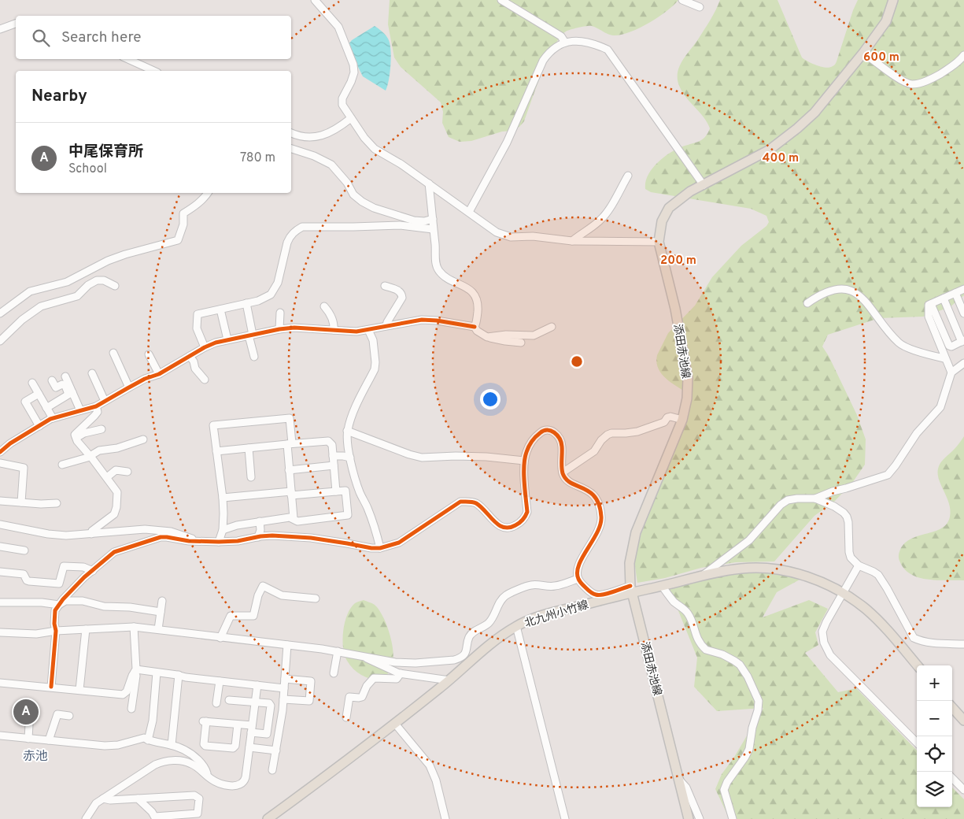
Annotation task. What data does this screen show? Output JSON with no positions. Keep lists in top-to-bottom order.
{
  "streets": {
    "main road": ["添田赤池線", "北九州小竹線"]
  },
  "crossings": [
    ["添田赤池線", "北九州小竹線"]
  ],
  "districts": ["赤池"],
  "page": {
    "search": "Search here",
    "heading": "Nearby",
    "list": [
      {
        "mark": "A",
        "name": "中尾保育所",
        "note": "School",
        "value": "780 m"
      }
    ],
    "map_buttons": ["+", "−"],
    "pins": "A"
  },
  "rings": ["600 m", "400 m", "200 m"]
}
